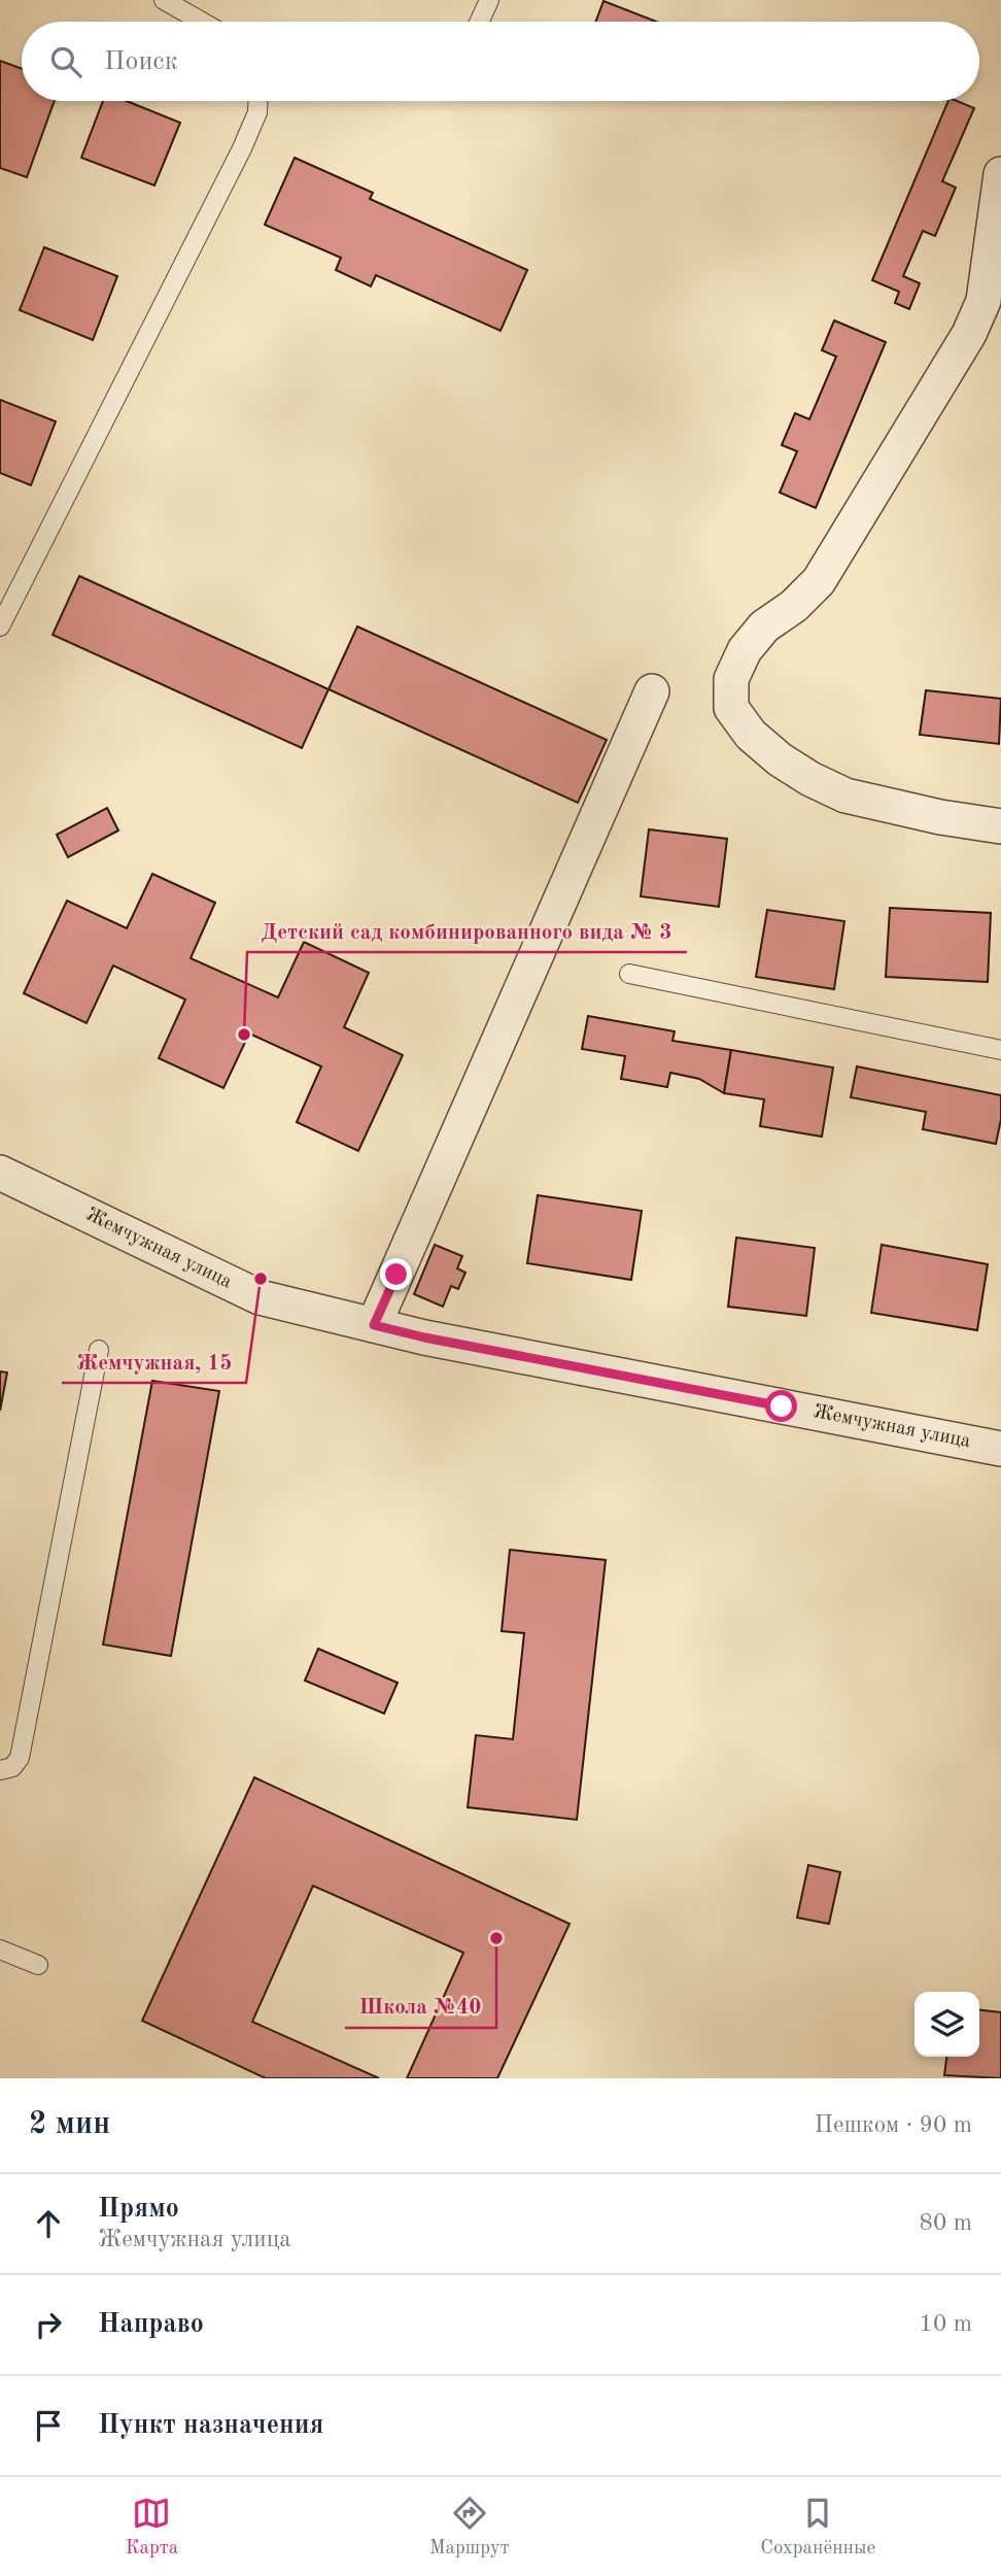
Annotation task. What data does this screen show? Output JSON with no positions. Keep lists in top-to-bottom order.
{
  "streets": {
    "street": ["Жемчужная улица"]
  },
  "places": ["Детский сад комбинированного вида № 3", "Жемчужная, 15", "Школа №40"],
  "page": {
    "search": "Поиск",
    "heading": ["2 мин", "Пешком · 90 m"],
    "list": [
      ["Прямо", "Жемчужная улица", "80 m"],
      ["Направо", "10 m"],
      "Пункт назначения"
    ],
    "nav": ["Карта", "Маршрут", "Сохранённые"]
  }
}
